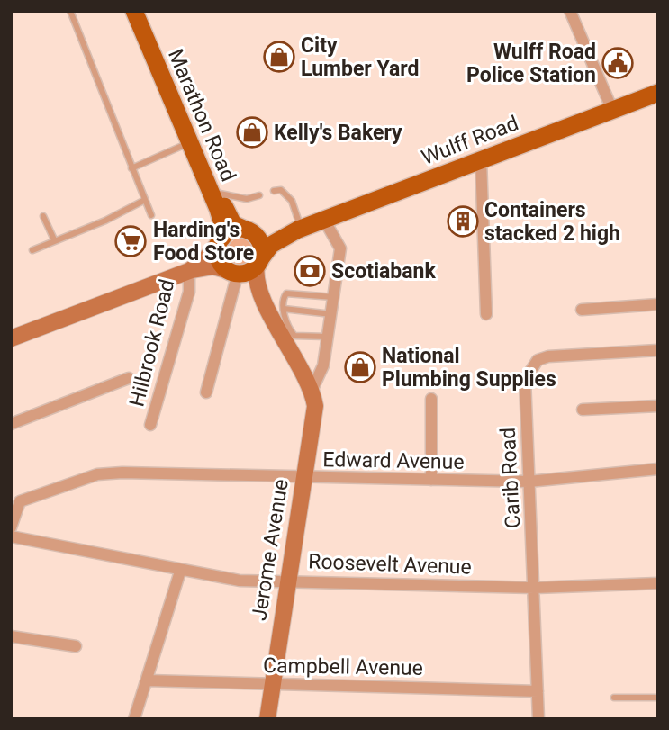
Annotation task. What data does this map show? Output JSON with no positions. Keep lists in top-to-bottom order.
{
  "streets": {
    "main road": ["Marathon Road", "Wulff Road"],
    "street": [
      "Hilbrook Road",
      "Edward Avenue",
      "Carib Road",
      "Jerome Avenue",
      "Roosevelt Avenue",
      "Campbell Avenue"
    ]
  },
  "crossings": [
    ["Marathon Road", "Wulff Road"],
    ["Marathon Road", "Jerome Avenue"],
    ["Wulff Road", "Jerome Avenue"],
    ["Edward Avenue", "Carib Road"],
    ["Edward Avenue", "Jerome Avenue"],
    ["Carib Road", "Roosevelt Avenue"],
    ["Carib Road", "Campbell Avenue"],
    ["Jerome Avenue", "Roosevelt Avenue"],
    ["Jerome Avenue", "Campbell Avenue"]
  ],
  "places": {
    "shop": ["City Lumber Yard", "Kelly's Bakery", "National Plumbing Supplies"],
    "public building": ["Wulff Road Police Station"],
    "building": ["Containers stacked 2 high"],
    "supermarket": ["Harding's Food Store"],
    "bank": ["Scotiabank"]
  }
}
